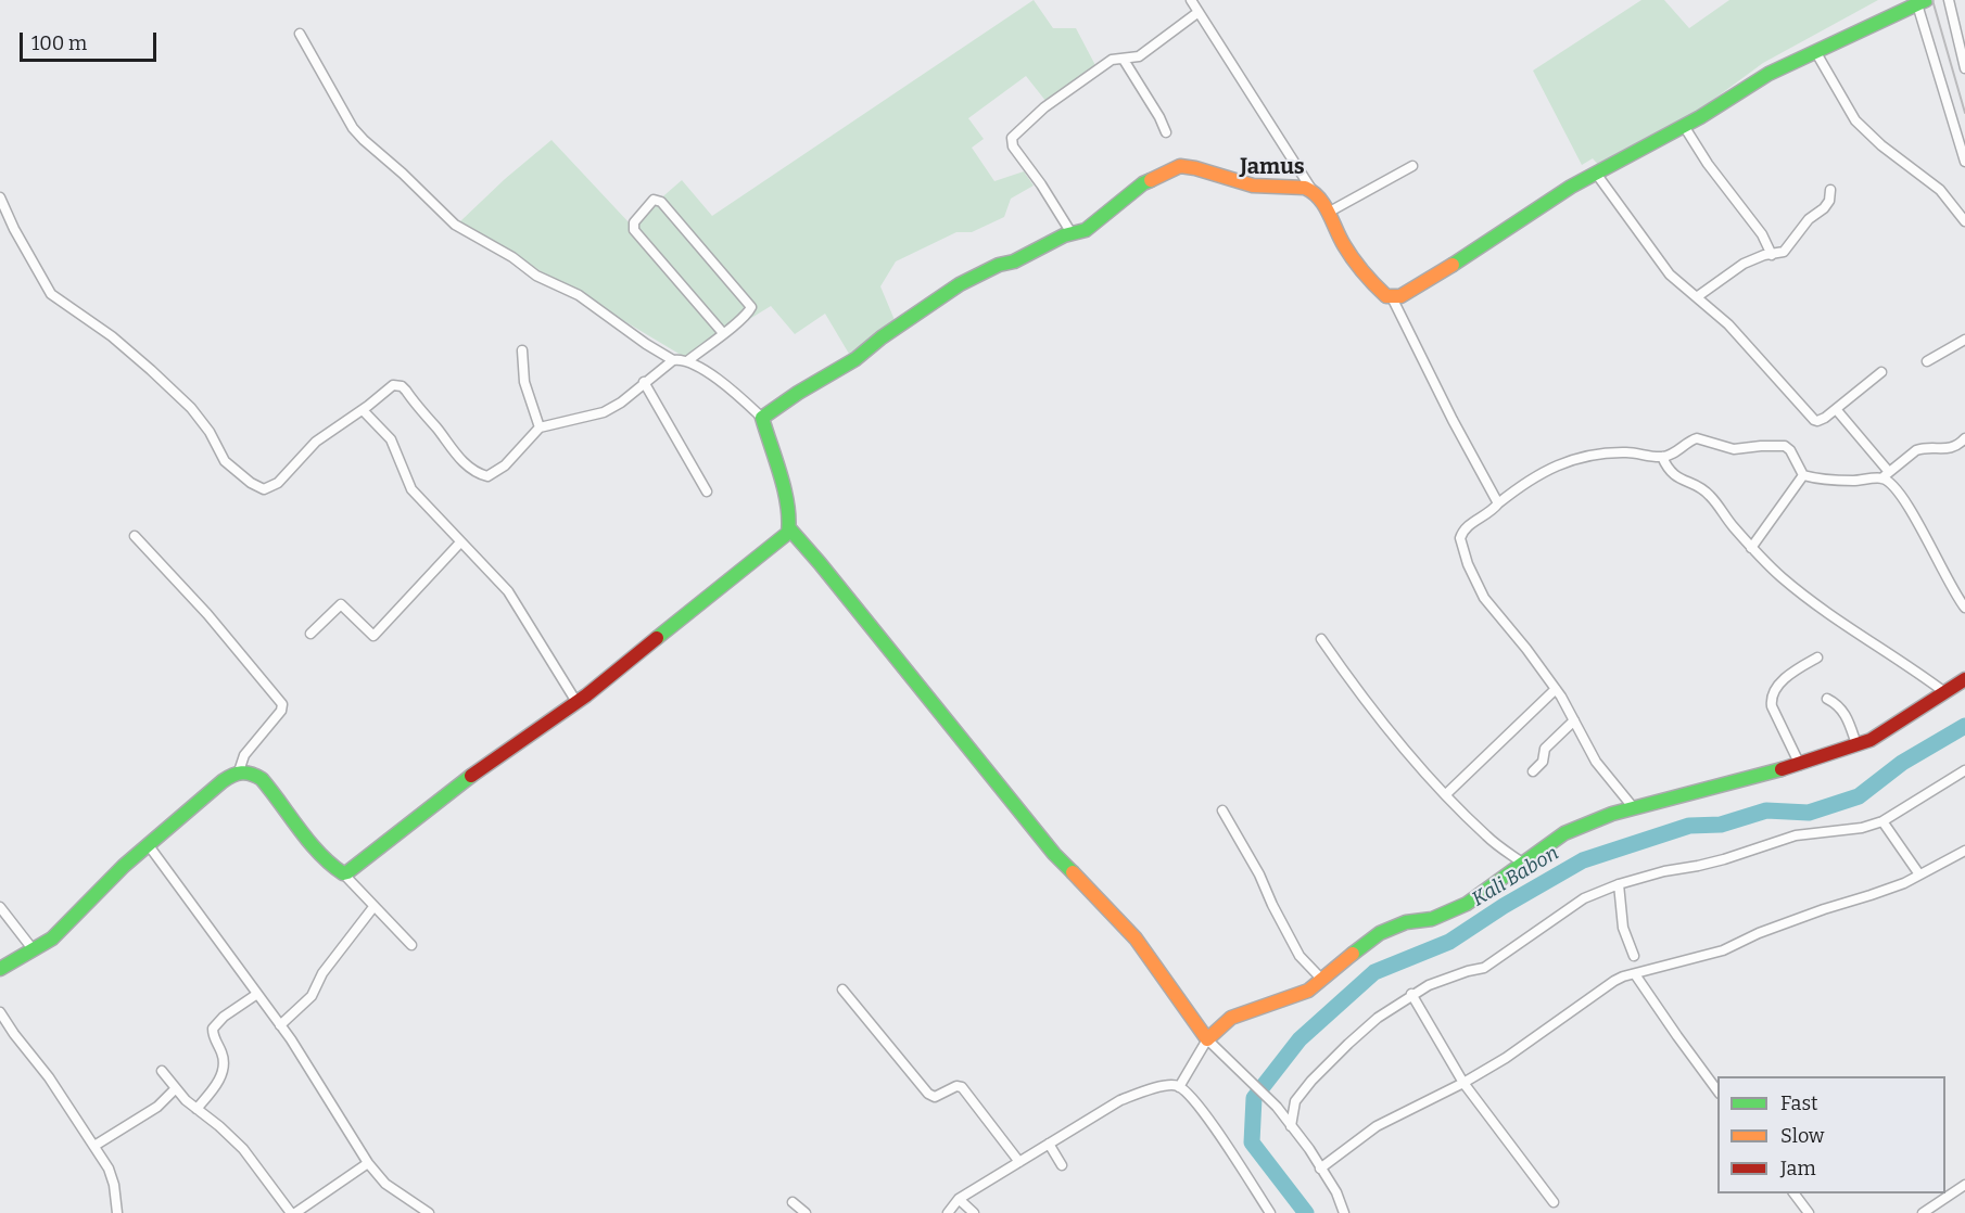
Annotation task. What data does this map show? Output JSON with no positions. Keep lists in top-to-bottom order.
{
  "districts": ["Jamus"],
  "water": ["Kali Babon"],
  "legend": ["Fast", "Slow", "Jam"],
  "scale_bar": "100 m"
}
